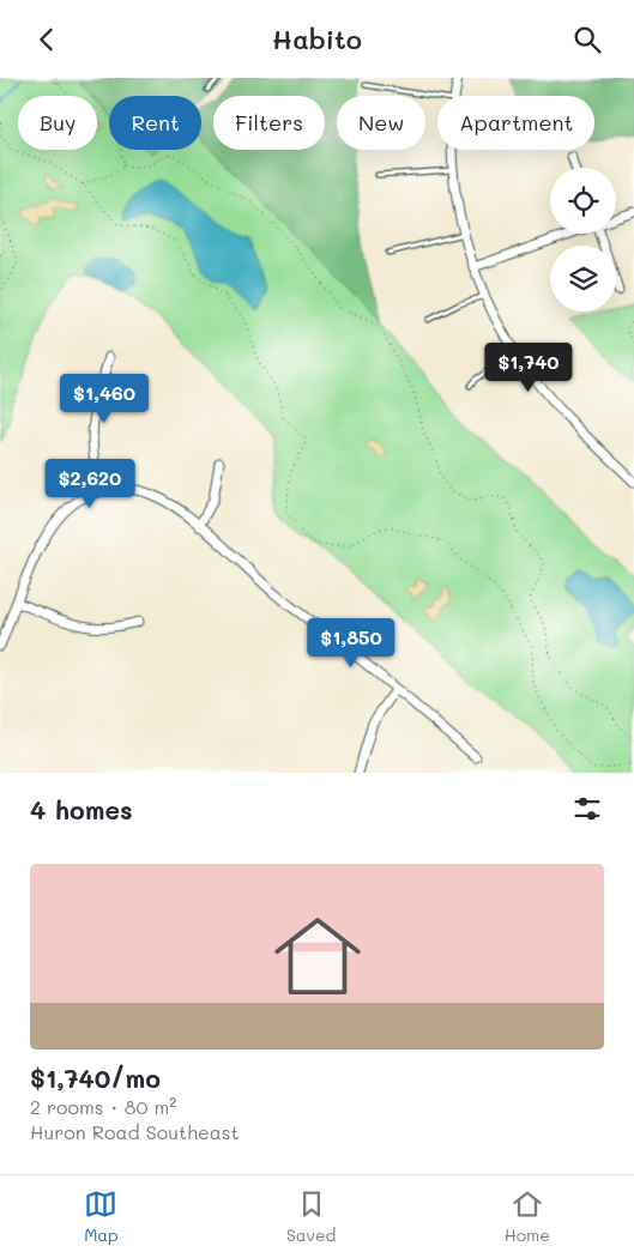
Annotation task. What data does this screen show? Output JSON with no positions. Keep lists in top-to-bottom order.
{
  "page": {
    "header": "Habito",
    "chip": [
      "Buy",
      "Rent",
      "Filters",
      "New",
      "Apartment"
    ],
    "price": [
      "$1,740",
      "$1,460",
      "$2,620",
      "$1,850"
    ],
    "heading": "4 homes",
    "list": [
      {
        "name": "$1,740/mo",
        "note": "2 rooms · 80 m² · Huron Road Southeast"
      }
    ],
    "tabs": ["Map", "Saved", "Home"]
  }
}
